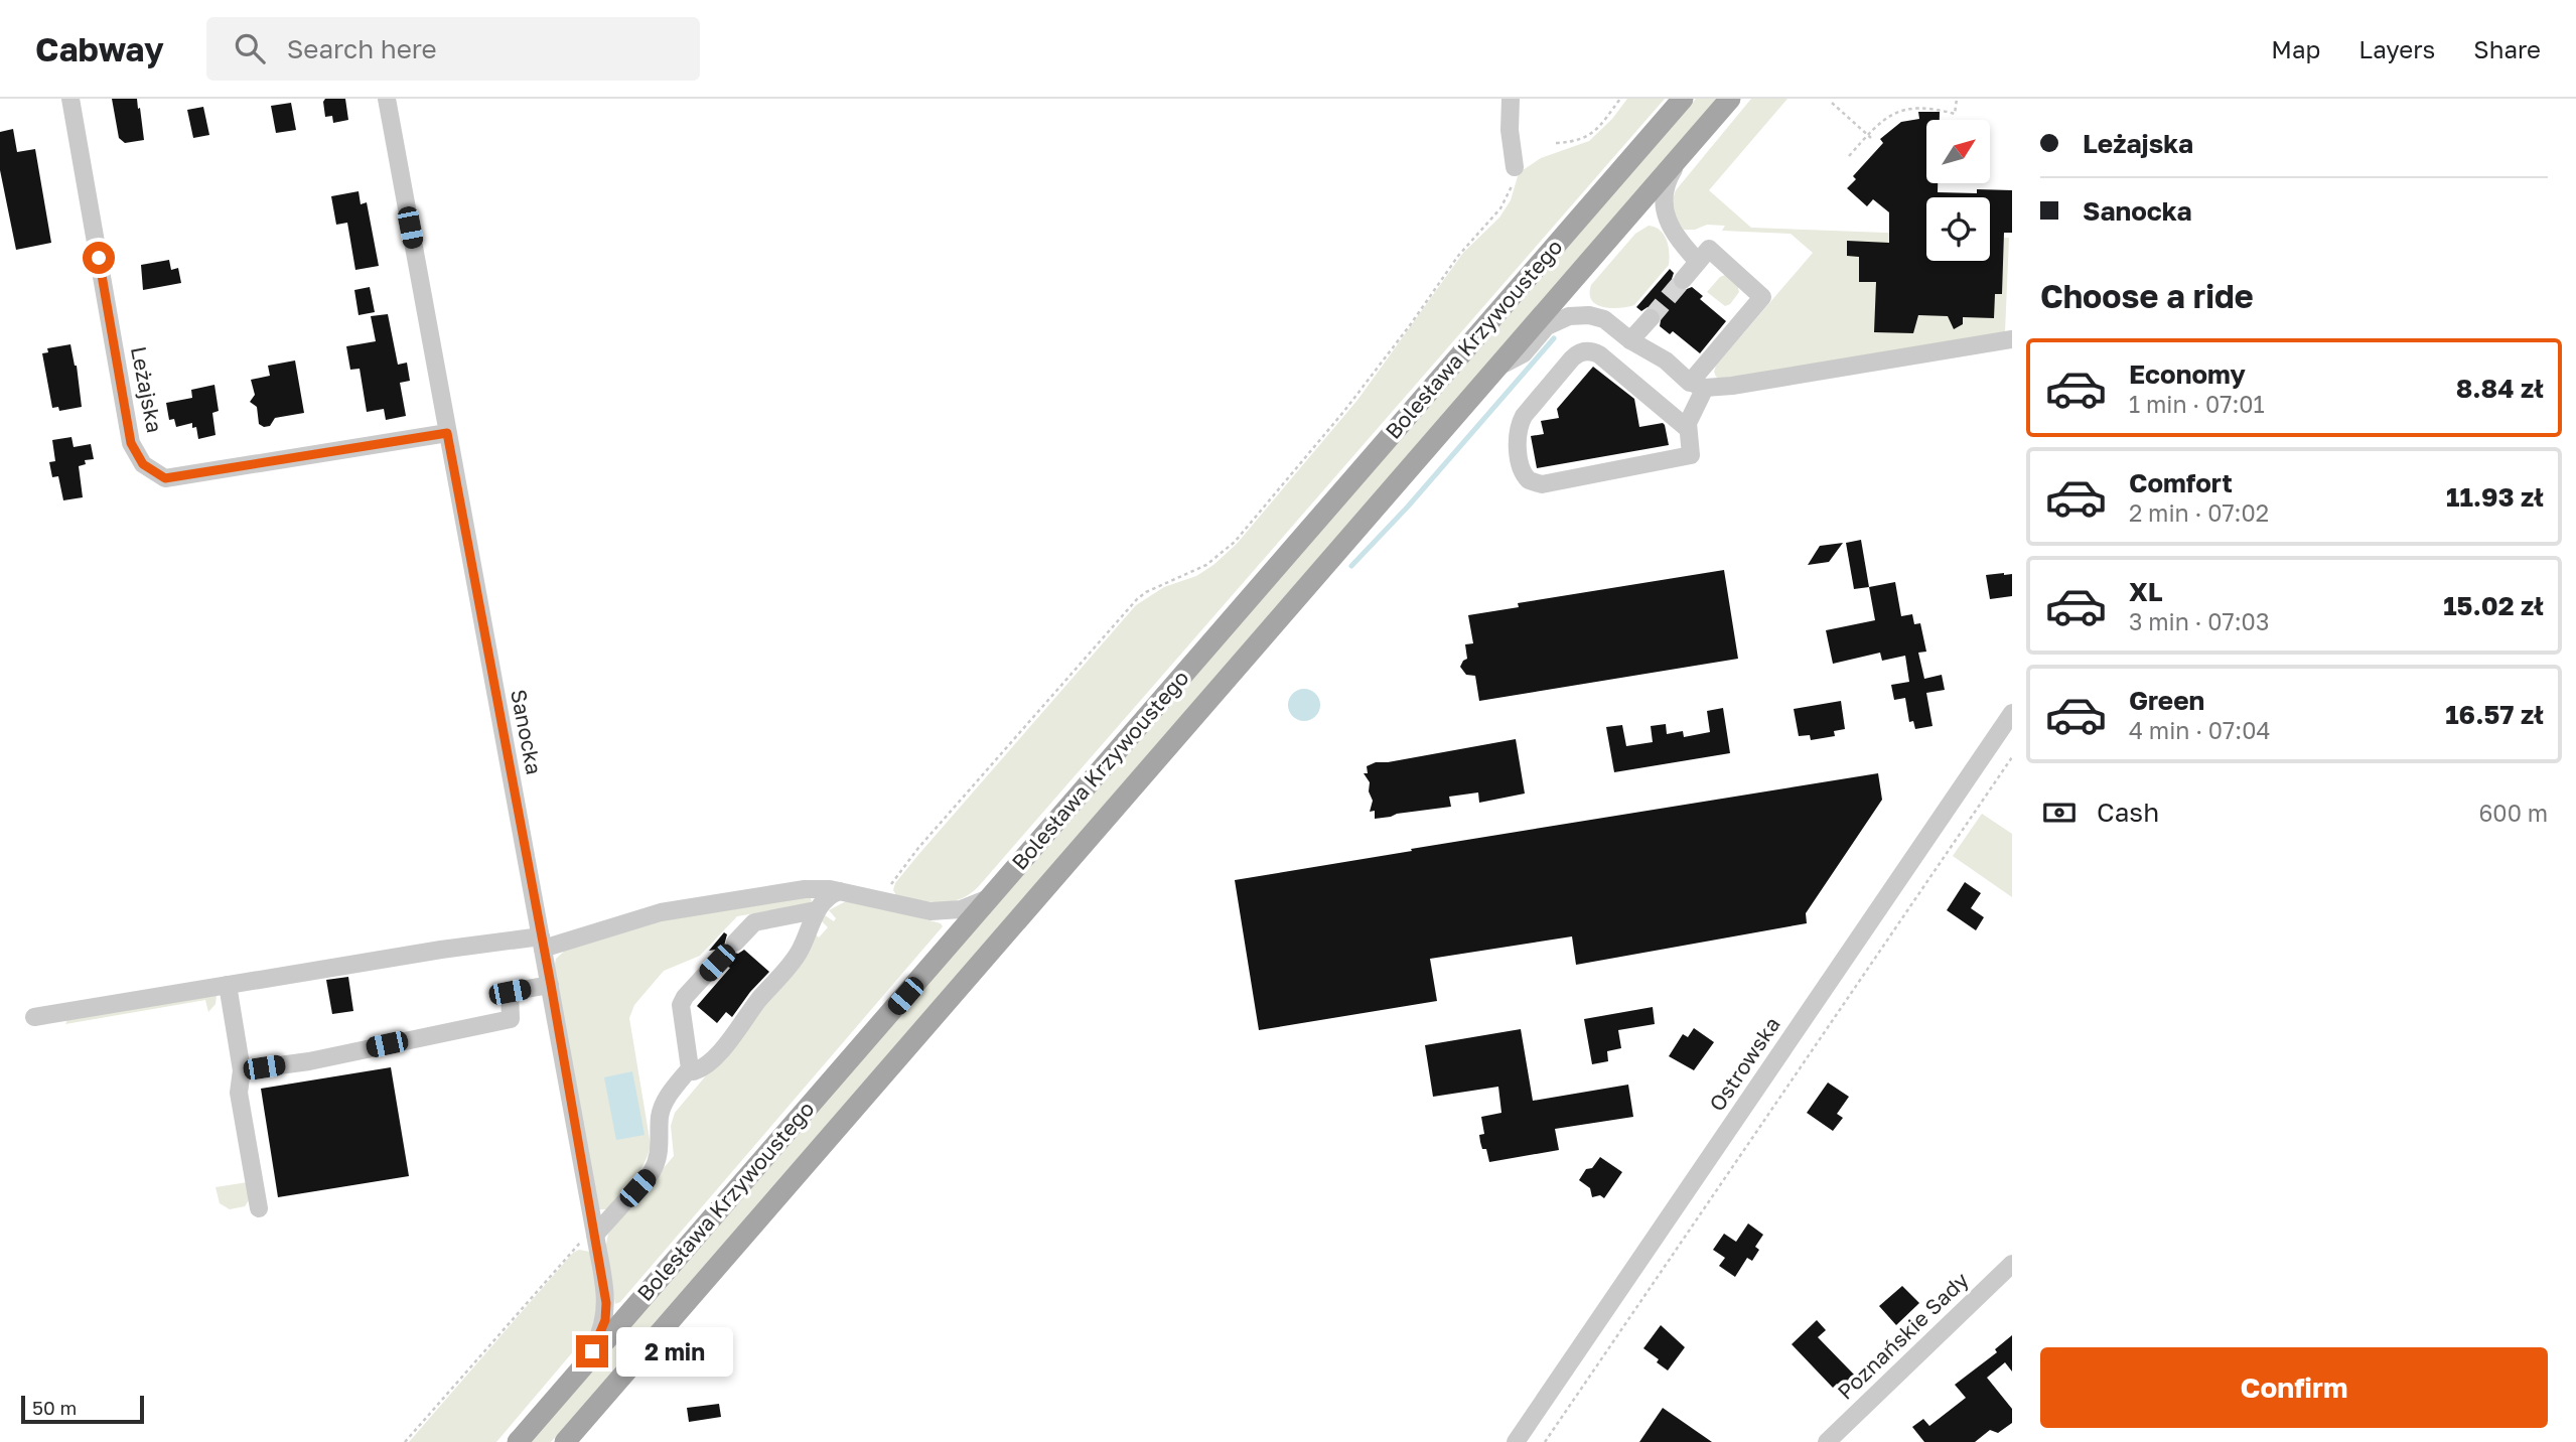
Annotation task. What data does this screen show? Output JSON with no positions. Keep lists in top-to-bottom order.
{
  "streets": {
    "main road": ["Bolesława Krzywoustego"],
    "street": [
      "Leżajska",
      "Sanocka",
      "Ostrowska",
      "Poznańskie Sady"
    ]
  },
  "crossings": [
    ["Bolesława Krzywoustego", "Sanocka"],
    ["Leżajska", "Sanocka"]
  ],
  "scale_bar": "50 m",
  "north": "top right",
  "page": {
    "header": "Cabway",
    "search": "Search here",
    "nav": ["Map", "Layers", "Share"],
    "banner": ["Leżajska", "Sanocka"],
    "heading": "Choose a ride",
    "list": [
      {
        "name": "Economy",
        "note": "1 min · 07:01",
        "value": "8.84 zł"
      },
      {
        "name": "Comfort",
        "note": "2 min · 07:02",
        "value": "11.93 zł"
      },
      {
        "name": "XL",
        "note": "3 min · 07:03",
        "value": "15.02 zł"
      },
      {
        "name": "Green",
        "note": "4 min · 07:04",
        "value": "16.57 zł"
      }
    ],
    "pay": ["Cash", "600 m"],
    "bubble": "2 min",
    "buttons": "Confirm",
    "scale": "50 m"
  }
}
